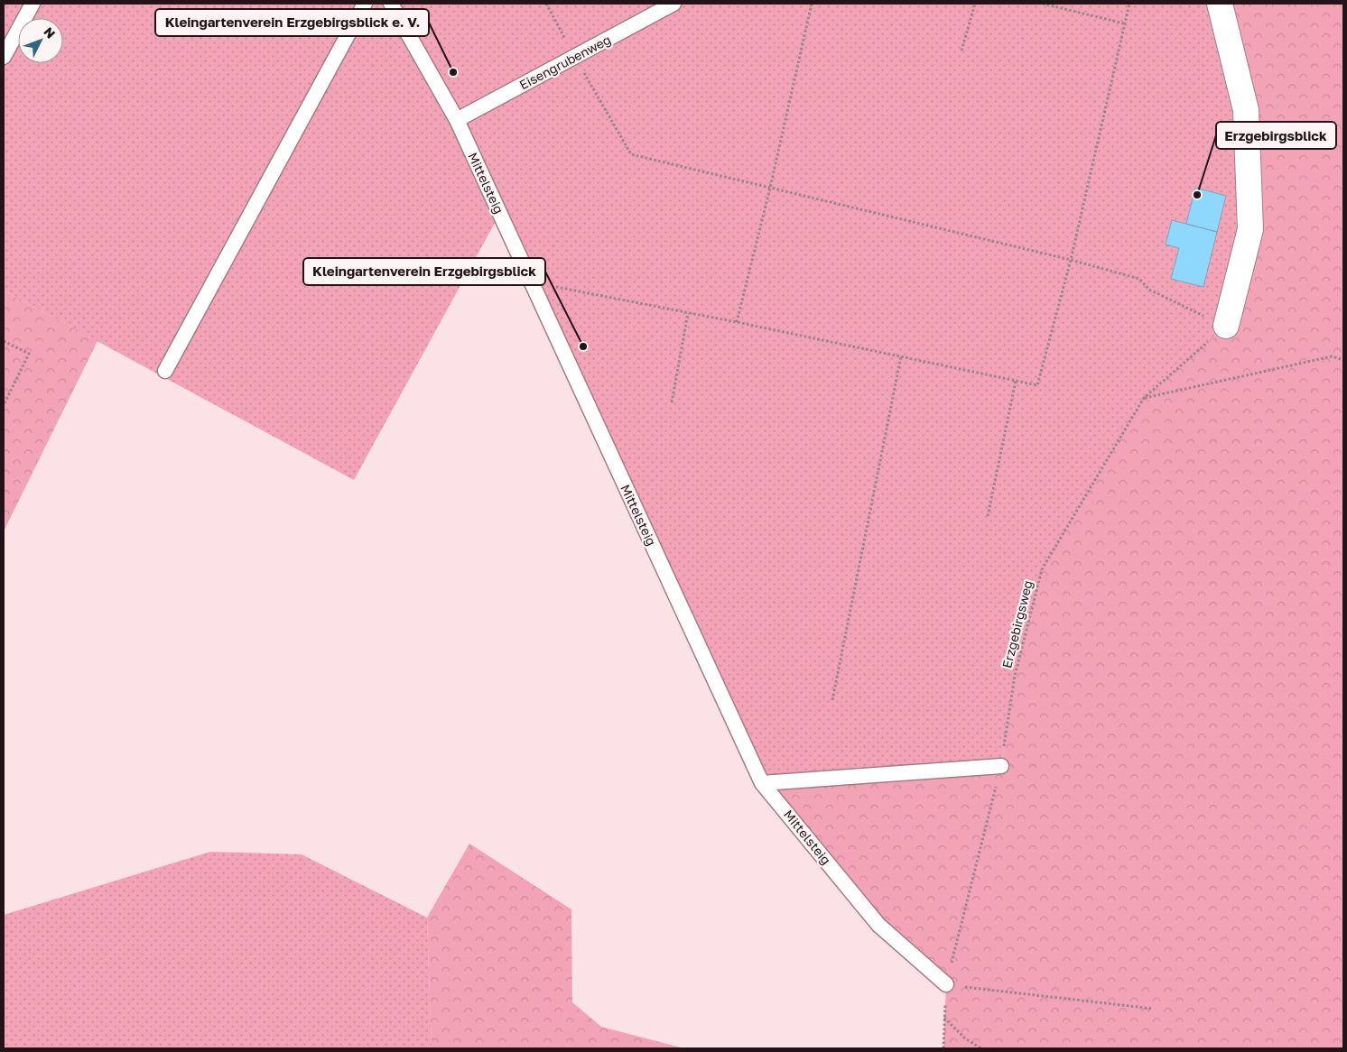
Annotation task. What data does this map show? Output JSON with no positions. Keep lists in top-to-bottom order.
{
  "streets": {
    "lane": ["Eisengrubenweg", "Mittelsteig"],
    "path": ["Erzgebirgsweg"]
  },
  "crossings": [
    ["Eisengrubenweg", "Mittelsteig"],
    ["Mittelsteig", "Erzgebirgsweg"]
  ],
  "places": ["Kleingartenverein Erzgebirgsblick e. V.", "Erzgebirgsblick", "Kleingartenverein Erzgebirgsblick"],
  "north": "top right"
}
